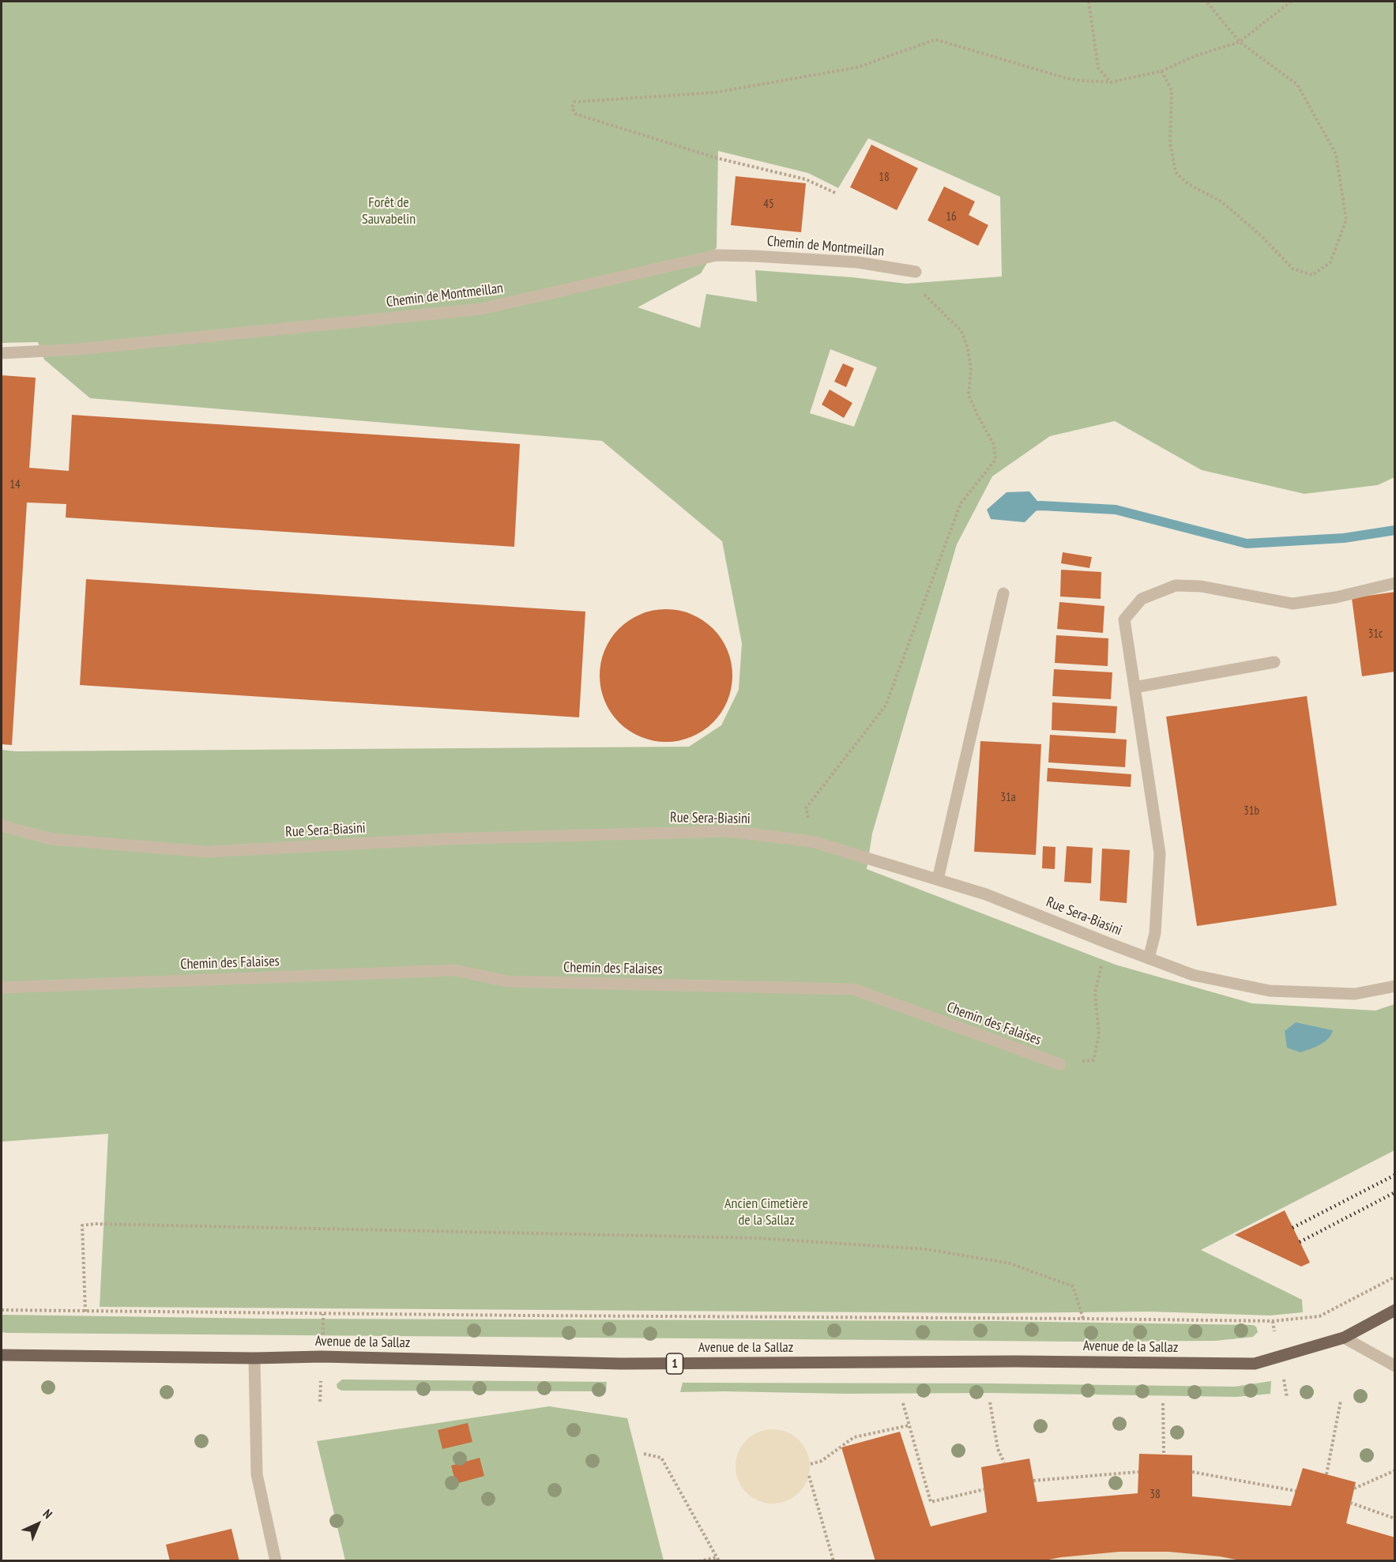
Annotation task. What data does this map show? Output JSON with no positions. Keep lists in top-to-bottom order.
{
  "streets": {
    "main road": ["Avenue de la Sallaz", "1"],
    "street": ["Chemin de Montmeillan", "Rue Sera-Biasini", "Chemin des Falaises"]
  },
  "crossings": [
    ["Avenue de la Sallaz", "1"]
  ],
  "parks": ["Forêt de Sauvabelin", "Ancien Cimetière de la Sallaz"],
  "house_numbers": [
    "18",
    "45",
    "16",
    "14",
    "31c",
    "31a",
    "31b",
    "38"
  ],
  "north": "top right"
}
